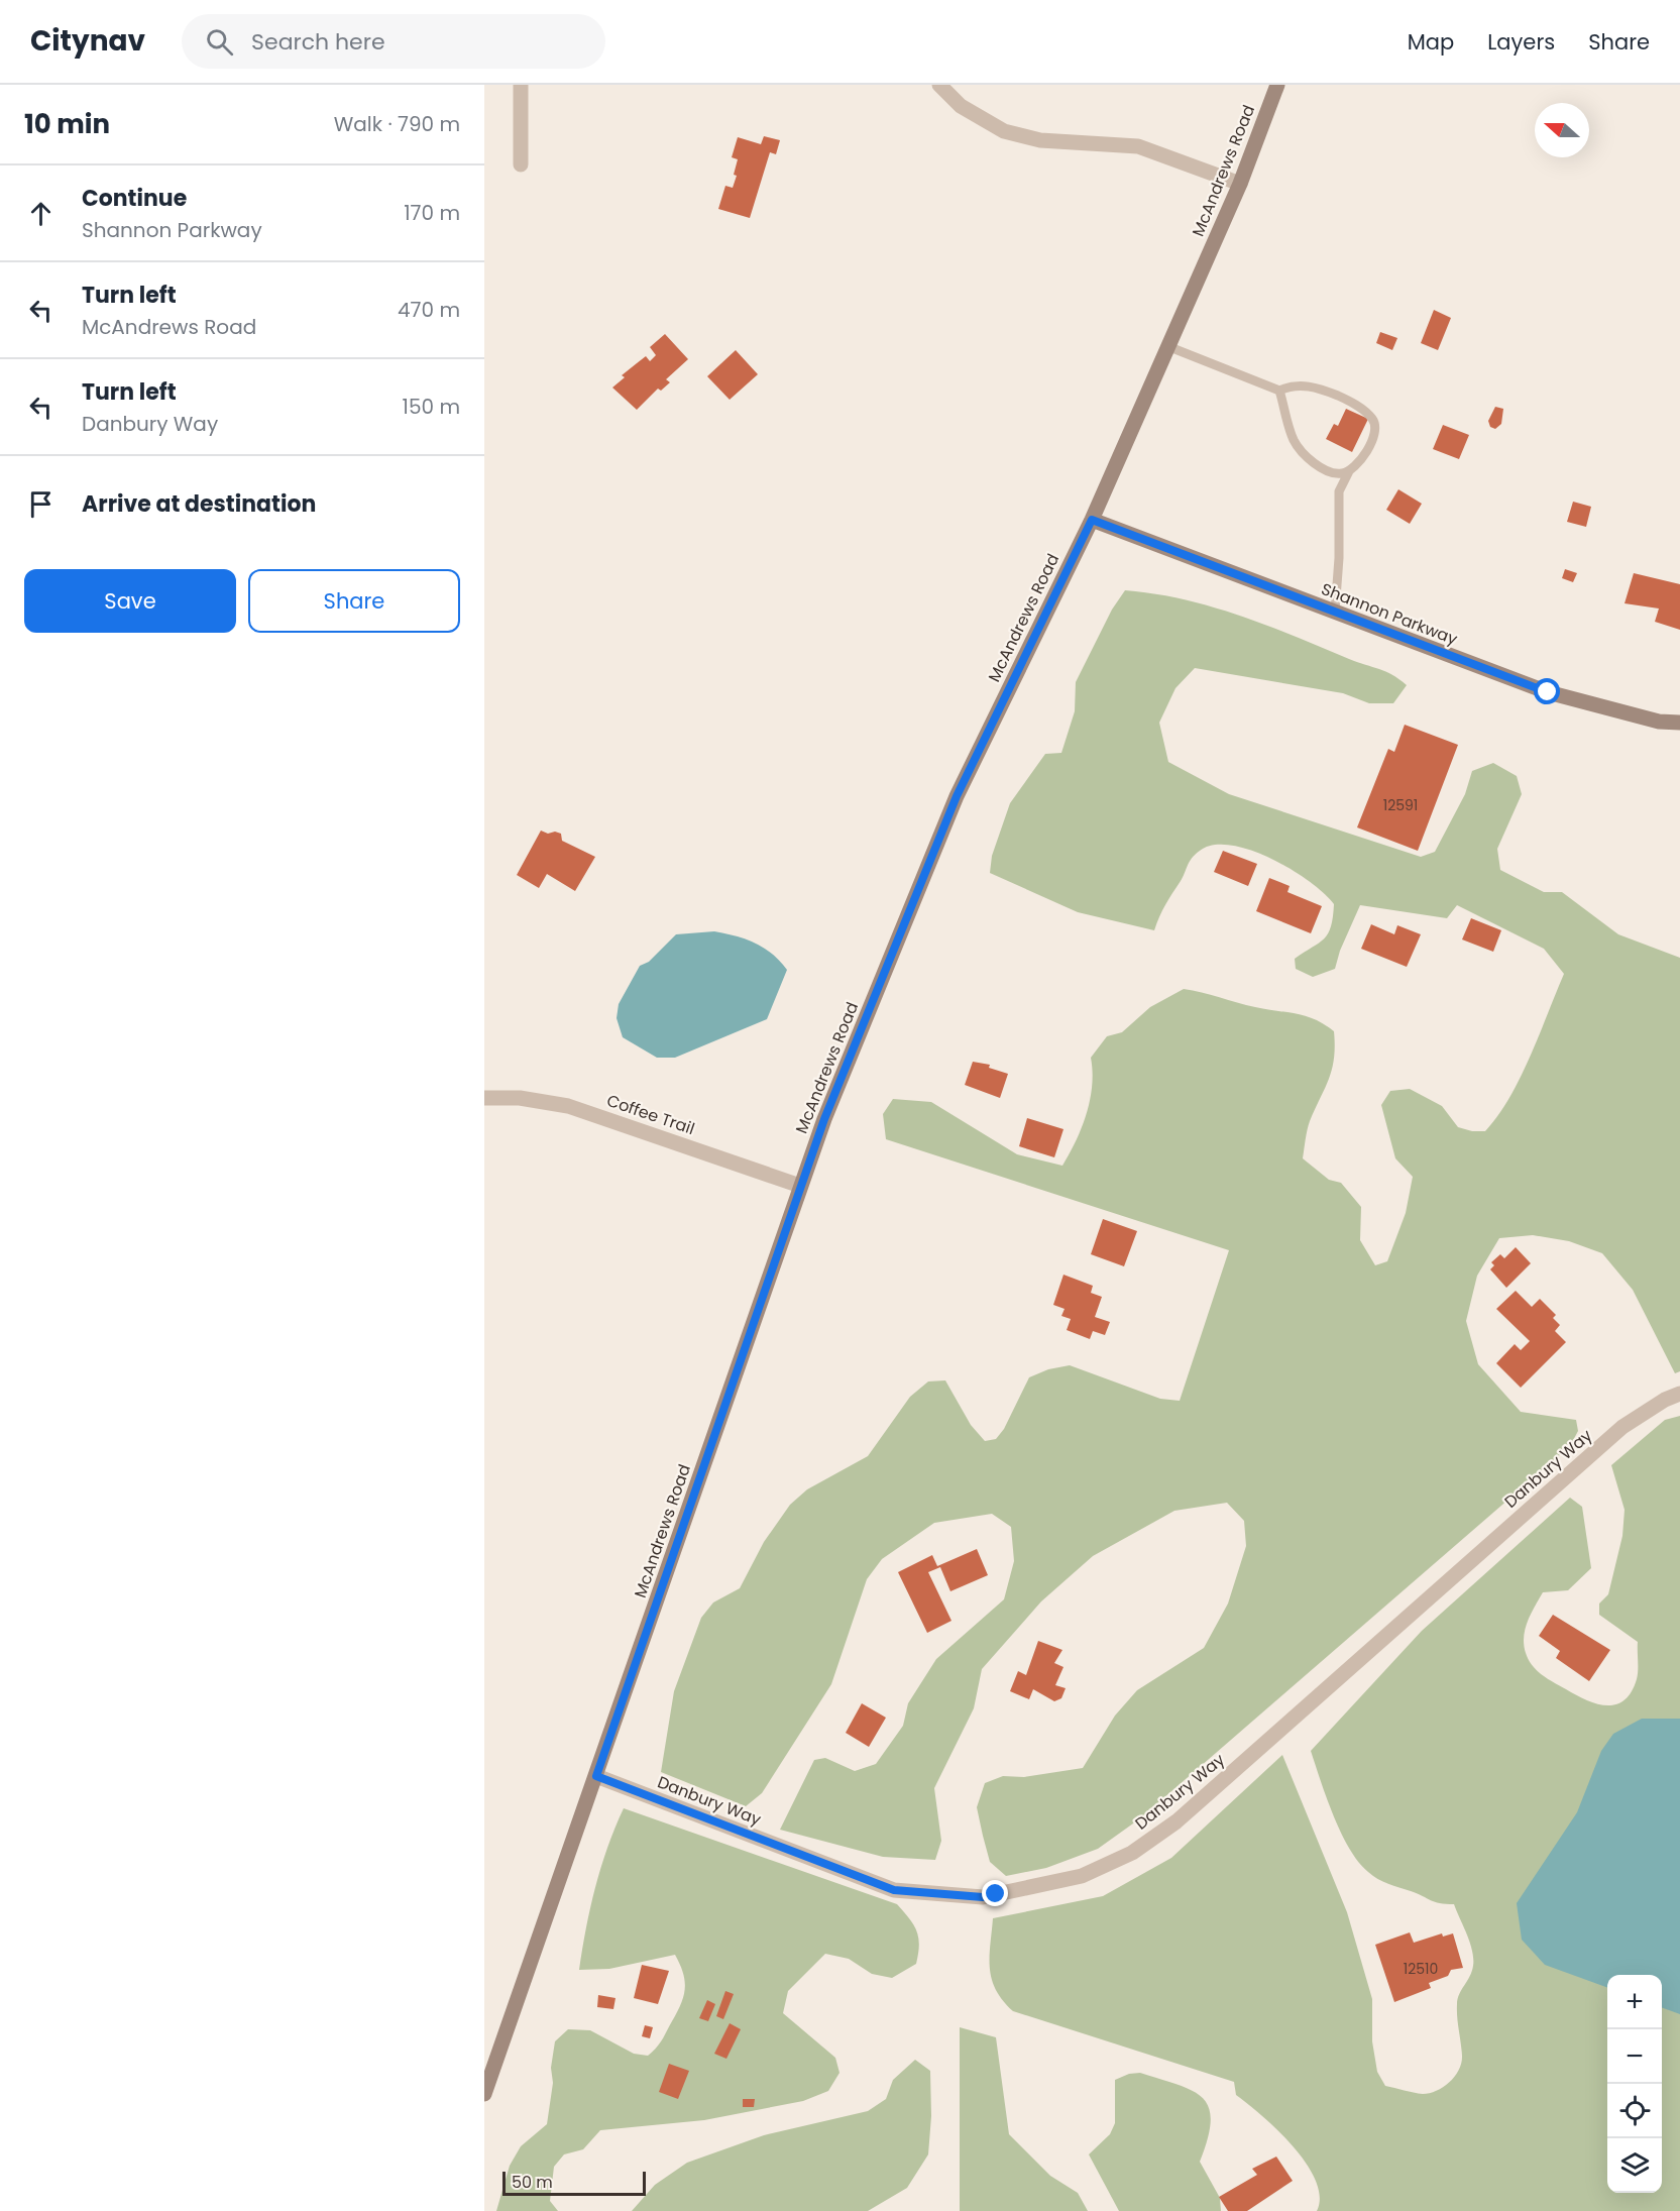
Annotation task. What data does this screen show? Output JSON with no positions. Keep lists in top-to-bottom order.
{
  "streets": {
    "main road": ["McAndrews Road", "Shannon Parkway"],
    "street": ["Coffee Trail", "Danbury Way"]
  },
  "crossings": [
    ["McAndrews Road", "Shannon Parkway"],
    ["McAndrews Road", "Coffee Trail"],
    ["McAndrews Road", "Danbury Way"]
  ],
  "house_numbers": ["12591", "12510"],
  "scale_bar": "50 m",
  "north": "left",
  "page": {
    "header": "Citynav",
    "search": "Search here",
    "nav": ["Map", "Layers", "Share"],
    "heading": ["10 min", "Walk · 790 m"],
    "list": [
      ["Continue", "Shannon Parkway", "170 m"],
      ["Turn left", "McAndrews Road", "470 m"],
      ["Turn left", "Danbury Way", "150 m"],
      "Arrive at destination"
    ],
    "buttons": ["Save", "Share"],
    "map_buttons": ["+", "−"],
    "scale": "50 m"
  }
}
